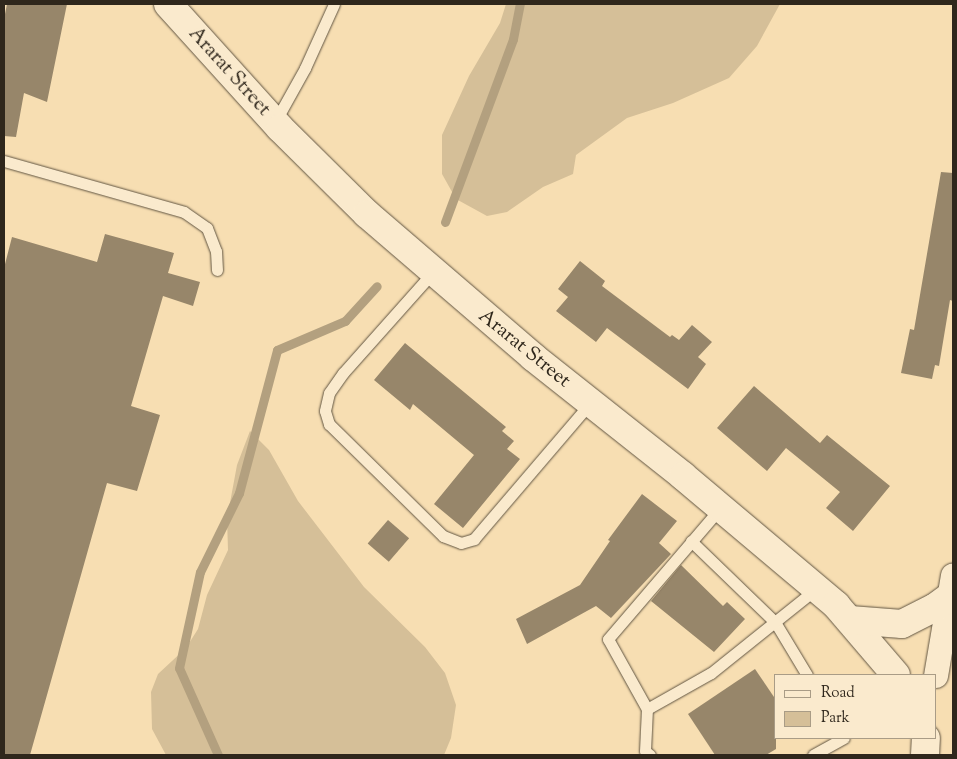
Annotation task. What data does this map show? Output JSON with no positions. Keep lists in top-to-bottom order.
{
  "streets": {
    "main road": ["Ararat Street"]
  },
  "legend": ["Road", "Park"]
}
